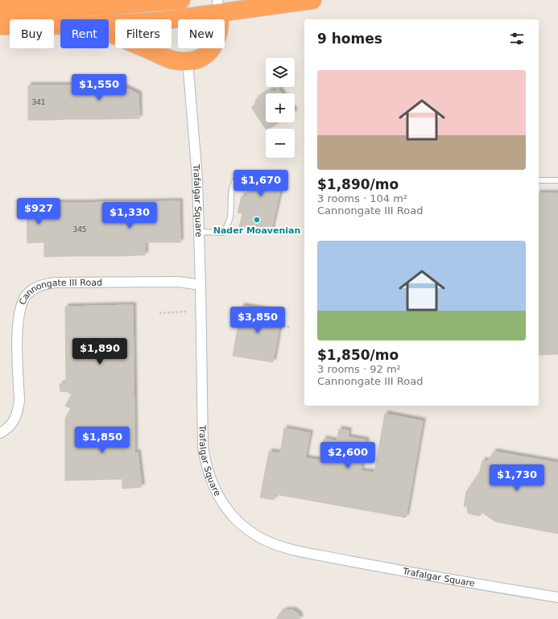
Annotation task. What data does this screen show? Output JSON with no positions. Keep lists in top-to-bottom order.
{
  "streets": {
    "street": ["Trafalgar Square", "Cannongate III Road"]
  },
  "crossings": [
    ["Trafalgar Square", "Cannongate III Road"]
  ],
  "places": ["Nader Moavenian"],
  "house_numbers": ["341", "345"],
  "page": {
    "chip": [
      "Buy",
      "Rent",
      "Filters",
      "New"
    ],
    "heading": "9 homes",
    "map_buttons": ["+", "−"],
    "list": [
      {
        "name": "$1,890/mo",
        "note": "3 rooms · 104 m² · Cannongate III Road"
      },
      {
        "name": "$1,850/mo",
        "note": "3 rooms · 92 m² · Cannongate III Road"
      }
    ],
    "price": [
      "$1,550",
      "$1,670",
      "$927",
      "$1,330",
      "$3,850",
      "$1,890",
      "$1,850",
      "$2,600",
      "$1,730"
    ]
  }
}
